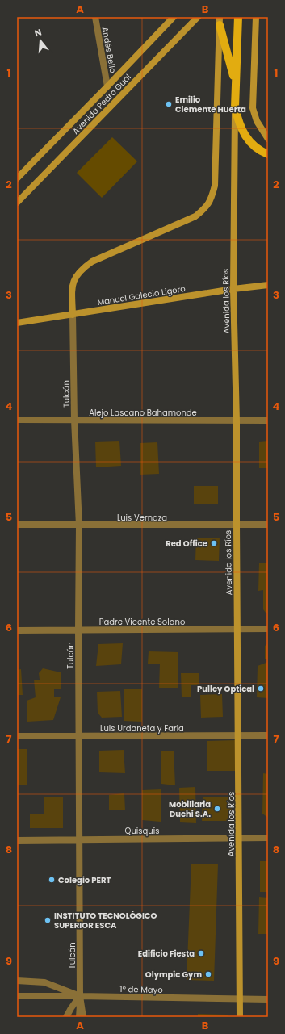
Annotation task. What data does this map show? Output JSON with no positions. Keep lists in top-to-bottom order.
{
  "streets": {
    "main road": ["Avenida Pedro Gual", "Manuel Galecio Ligero", "Avenida los Ríos"],
    "street": [
      "Andés Bello",
      "Tulcán",
      "Alejo Lascano Bahamonde",
      "Luis Vernaza",
      "Padre Vicente Solano",
      "Luis Urdaneta y Faría",
      "Quisquís",
      "1º de Mayo"
    ]
  },
  "crossings": [
    ["Andés Bello", "Avenida Pedro Gual"],
    ["Manuel Galecio Ligero", "Avenida los Ríos"],
    ["Manuel Galecio Ligero", "Tulcán"],
    ["Avenida los Ríos", "Alejo Lascano Bahamonde"],
    ["Avenida los Ríos", "Luis Vernaza"],
    ["Avenida los Ríos", "Padre Vicente Solano"],
    ["Avenida los Ríos", "Luis Urdaneta y Faría"],
    ["Avenida los Ríos", "Quisquís"],
    ["Avenida los Ríos", "1º de Mayo"],
    ["Tulcán", "Alejo Lascano Bahamonde"],
    ["Tulcán", "Luis Vernaza"],
    ["Tulcán", "Padre Vicente Solano"],
    ["Tulcán", "Luis Urdaneta y Faría"],
    ["Tulcán", "Quisquís"],
    ["Tulcán", "1º de Mayo"]
  ],
  "places": [
    "Emilio Clemente Huerta",
    "Red Office",
    "Pulley Optical",
    "Mobiliaria Duchi S.A.",
    "Colegio PERT",
    "INSTITUTO TECNOLÓGICO SUPERIOR ESCA",
    "Edificio Fiesta",
    "Olympic Gym"
  ],
  "north": "top",
  "grid": {
    "columns": ["A", "B"],
    "rows": [
      "1",
      "2",
      "3",
      "4",
      "5",
      "6",
      "7",
      "8",
      "9"
    ]
  }
}
